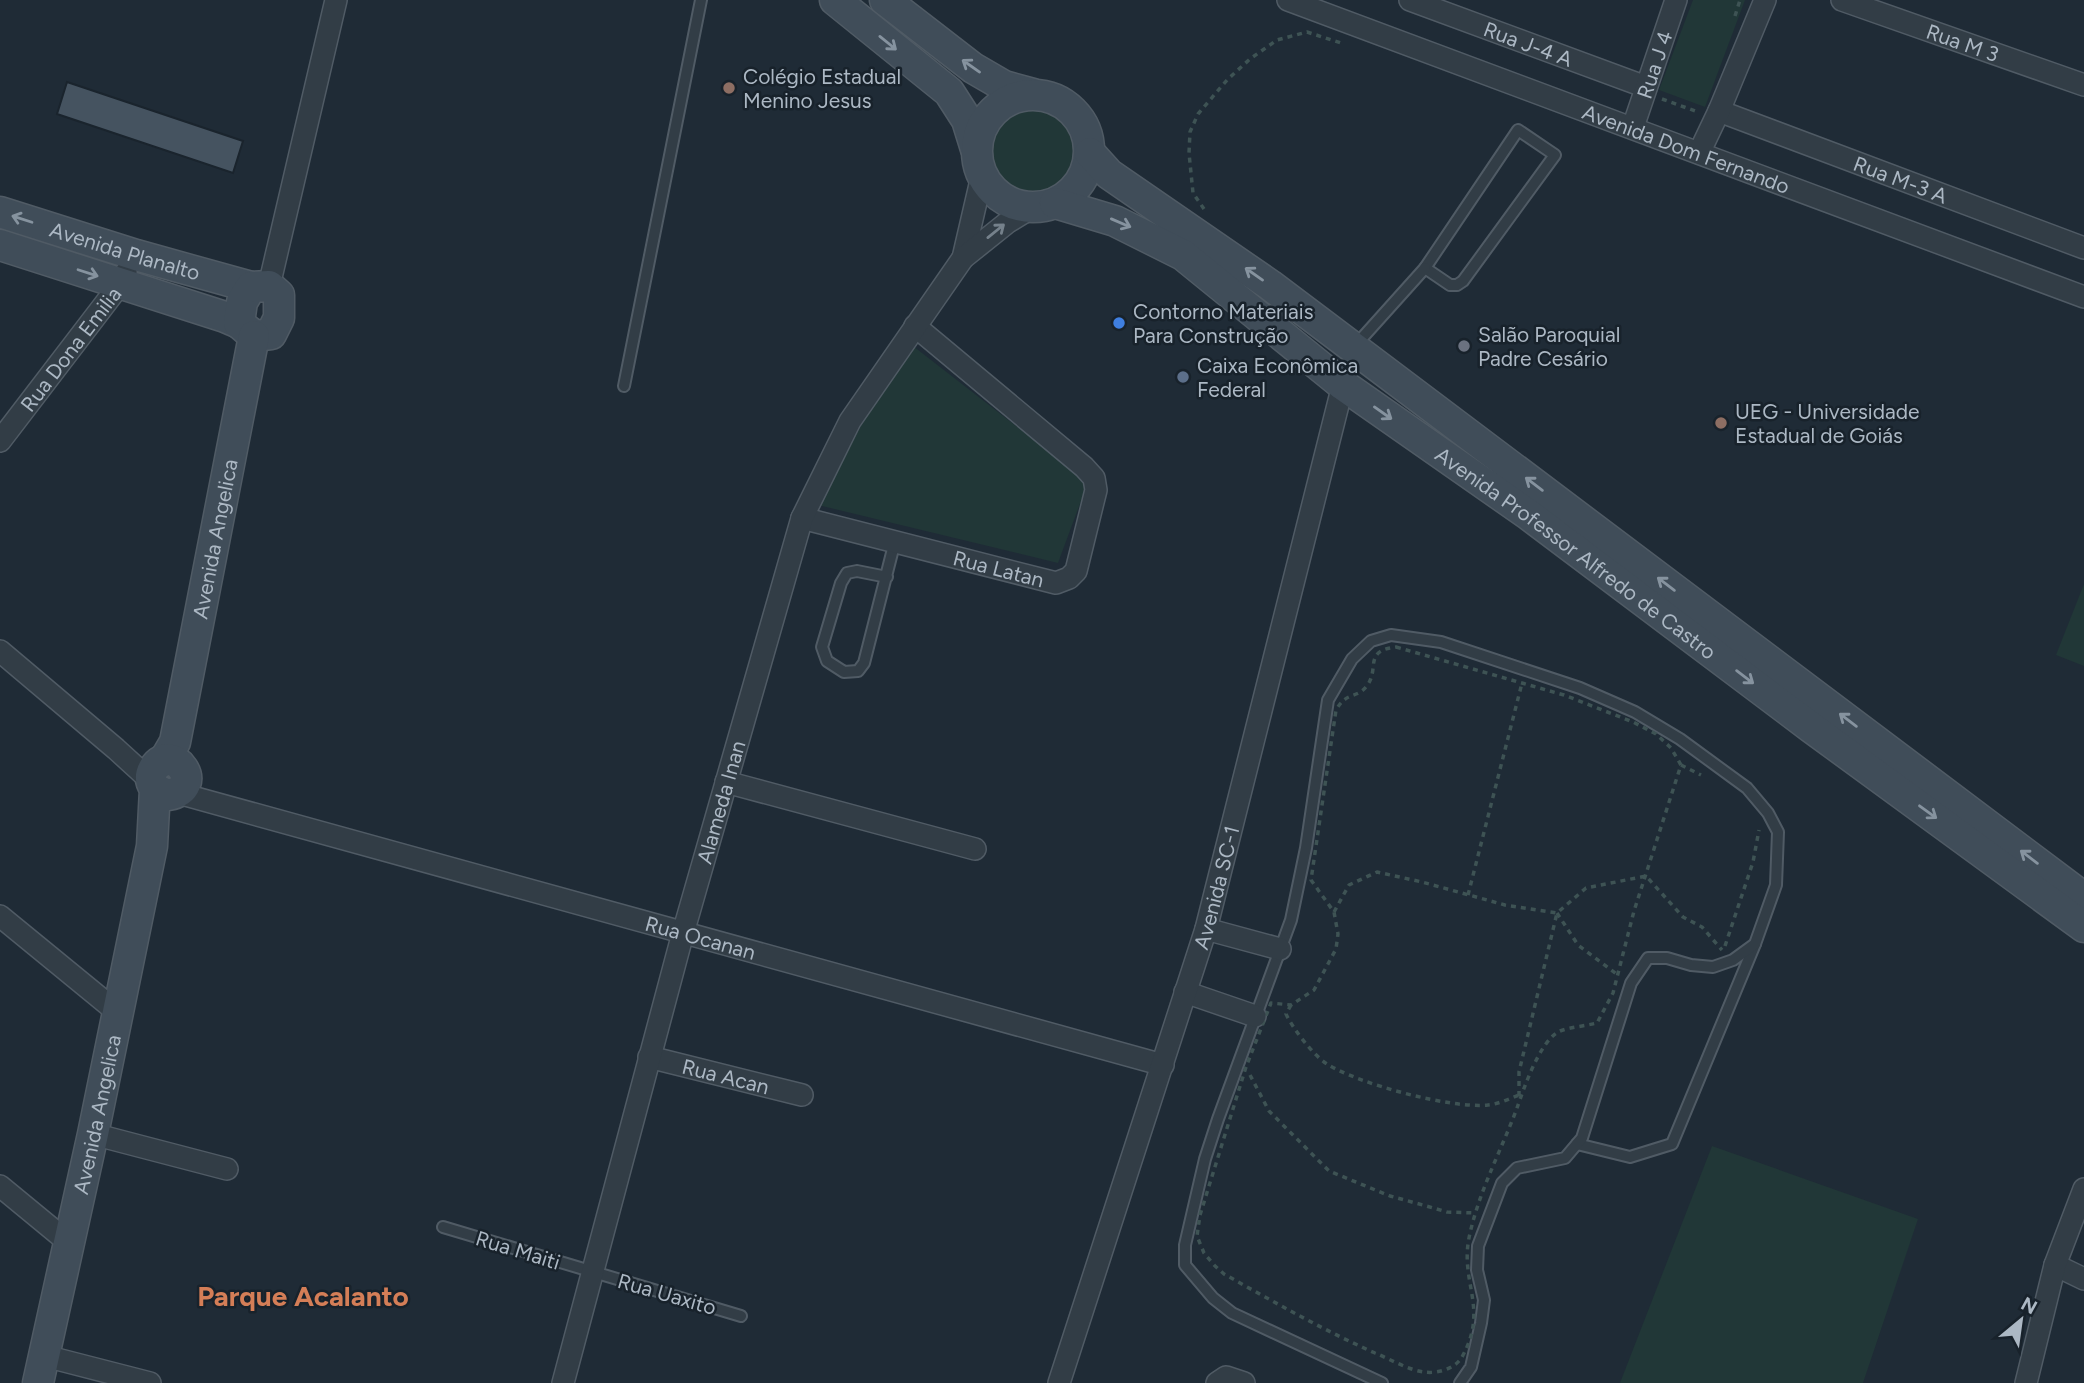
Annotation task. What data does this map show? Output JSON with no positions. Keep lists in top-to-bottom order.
{
  "streets": {
    "main road": ["Avenida Planalto", "Avenida Angelica", "Avenida Professor Alfredo de Castro"],
    "street": [
      "Rua J-4 A",
      "Rua M 3",
      "Rua J 4",
      "Avenida Dom Fernando",
      "Rua M-3 A",
      "Rua Dona Emilia",
      "Rua Latan",
      "Alameda Inan",
      "Avenida SC-1",
      "Rua Ocanan",
      "Rua Acan"
    ],
    "lane": ["Rua Maiti", "Rua Uaxito"]
  },
  "crossings": [
    ["Rua J-4 A", "Rua J 4"],
    ["Rua J 4", "Avenida Dom Fernando"],
    ["Avenida Planalto", "Rua Dona Emilia"],
    ["Avenida Planalto", "Avenida Angelica"],
    ["Avenida Angelica", "Rua Ocanan"],
    ["Avenida Professor Alfredo de Castro", "Alameda Inan"],
    ["Avenida Professor Alfredo de Castro", "Avenida SC-1"],
    ["Rua Latan", "Alameda Inan"],
    ["Alameda Inan", "Rua Ocanan"],
    ["Alameda Inan", "Rua Acan"],
    ["Alameda Inan", "Rua Maiti"],
    ["Alameda Inan", "Rua Uaxito"],
    ["Avenida SC-1", "Rua Ocanan"],
    ["Rua Maiti", "Rua Uaxito"]
  ],
  "districts": ["Parque Acalanto"],
  "places": [
    "Colégio Estadual Menino Jesus",
    "Contorno Materiais Para Construção",
    "Salão Paroquial Padre Cesário",
    "Caixa Econômica Federal",
    "UEG - Universidade Estadual de Goiás"
  ],
  "north": "top right"
}
